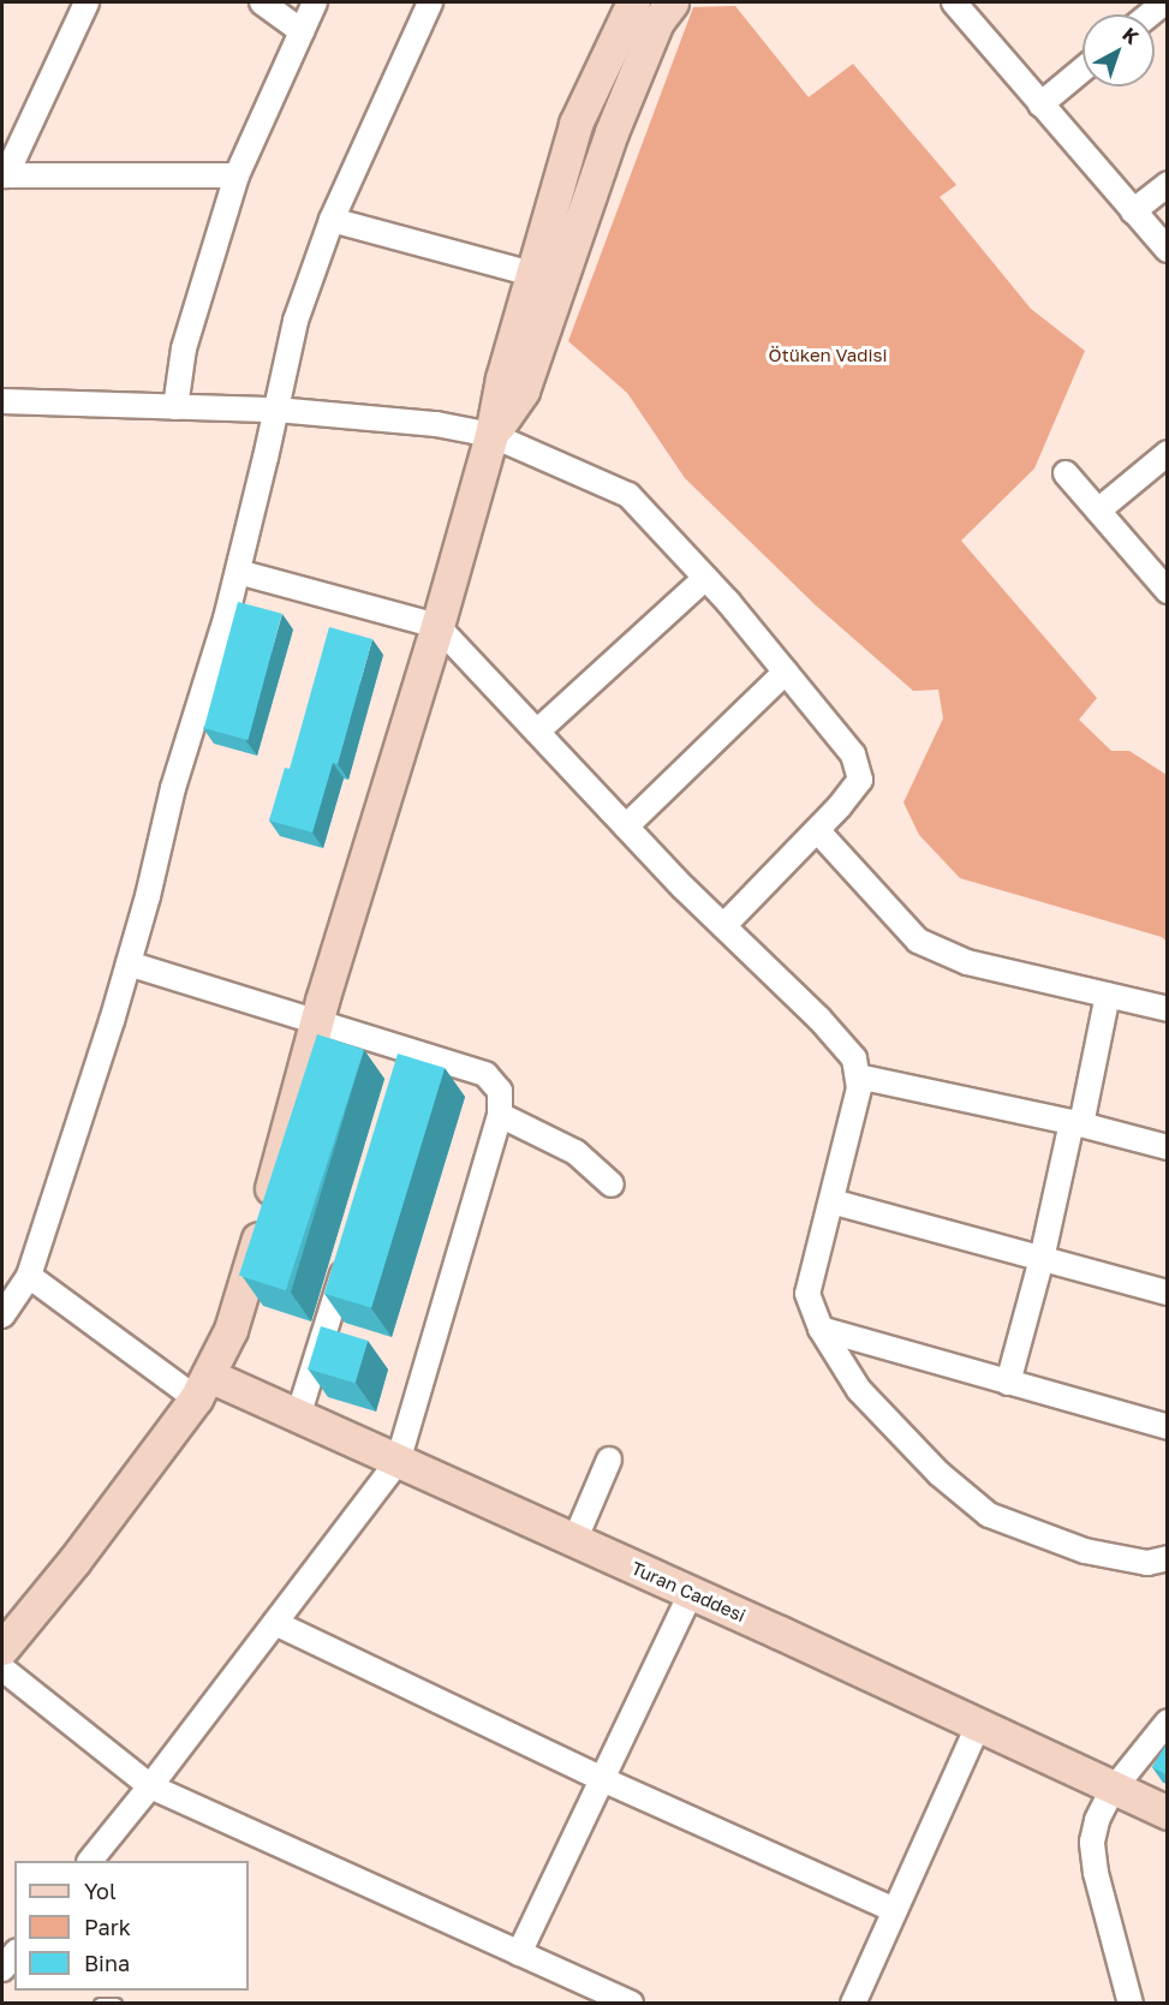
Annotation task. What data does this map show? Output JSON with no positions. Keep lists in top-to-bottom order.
{
  "streets": {
    "street": ["Turan Caddesi"]
  },
  "parks": ["Ötüken Vadisi"],
  "legend": ["Yol", "Park", "Bina"],
  "north": "top right"
}
